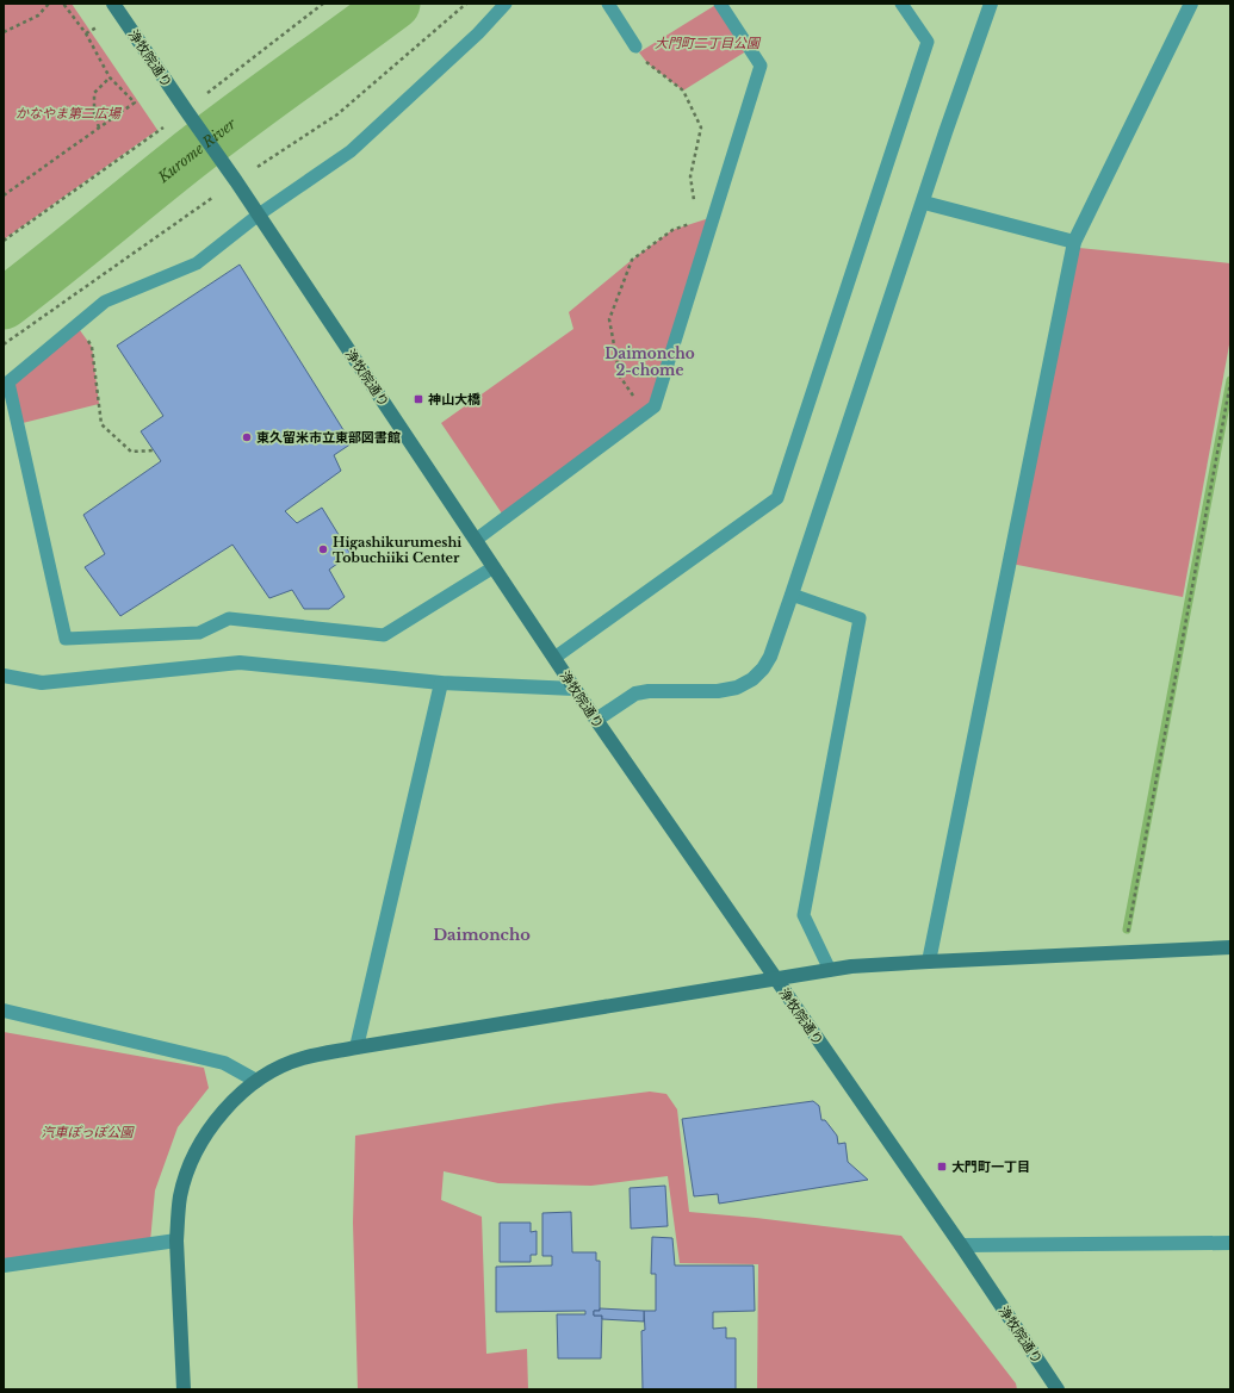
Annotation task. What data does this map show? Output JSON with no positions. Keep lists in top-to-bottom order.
{
  "streets": {
    "street": ["浄牧院通り"]
  },
  "districts": ["Daimoncho 2-chome", "Daimoncho"],
  "water": ["Kurome River"],
  "parks": ["大門町二丁目公園", "かなやま第二広場", "汽車ぽっぽ公園"],
  "places": {
    "transit": ["神山大橋", "大門町一丁目"],
    "other": ["東久留米市立東部図書館", "Higashikurumeshi Tobuchiiki Center"]
  }
}
